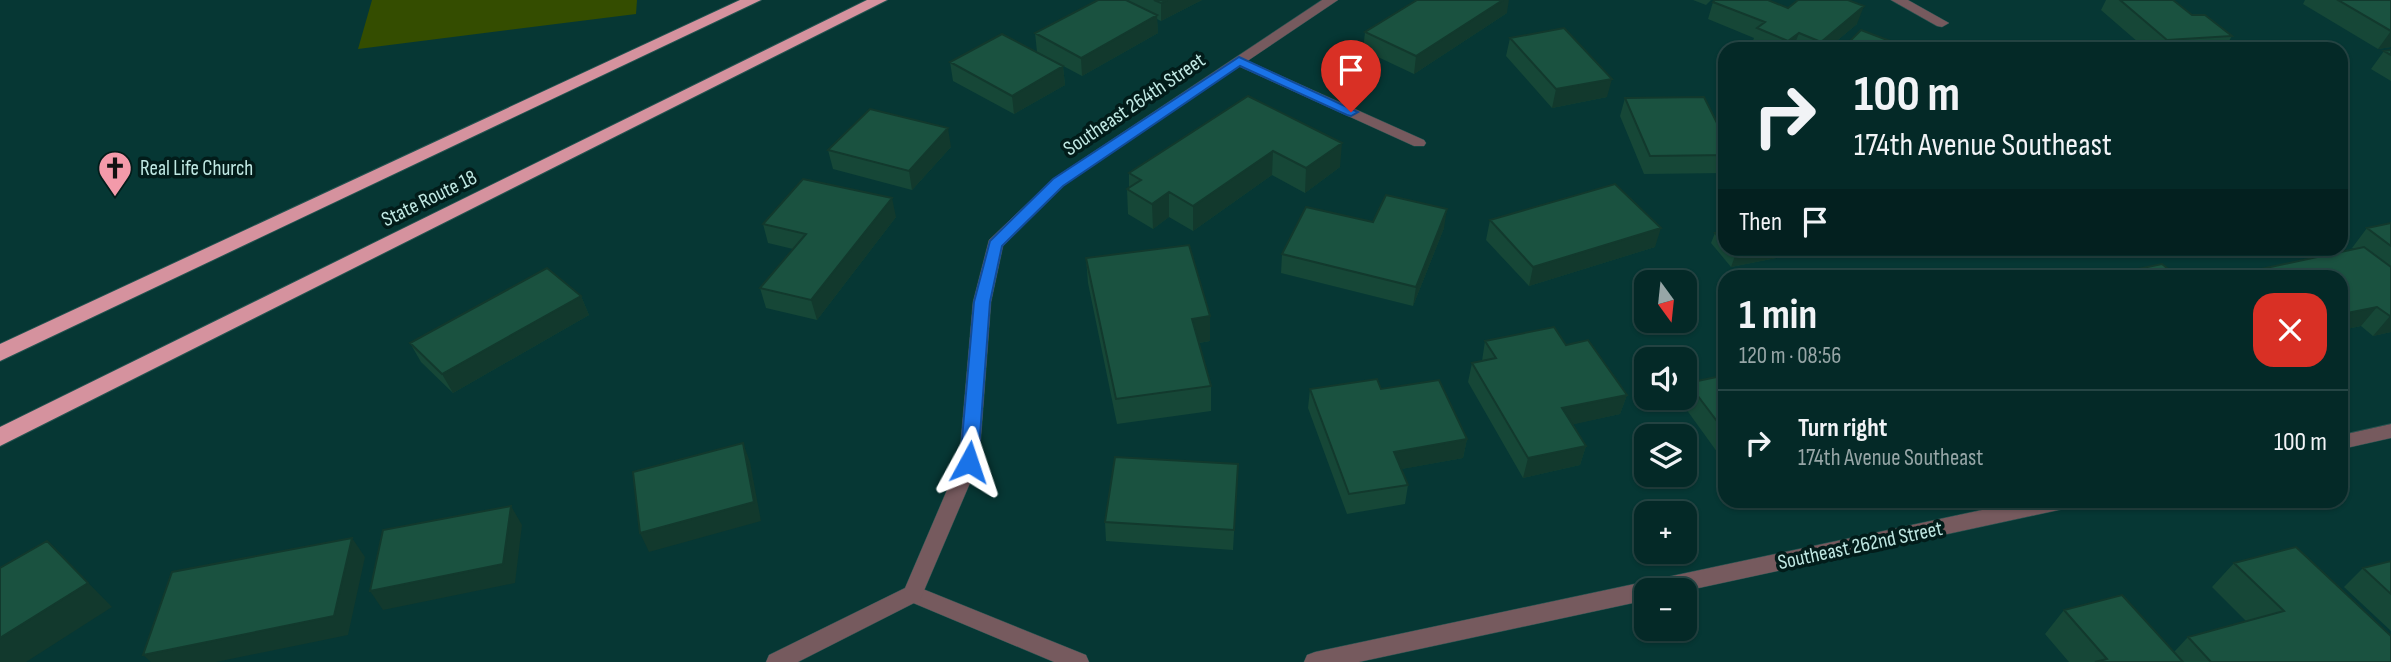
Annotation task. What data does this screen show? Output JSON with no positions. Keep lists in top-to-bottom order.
{
  "streets": {
    "highway": ["State Route 18"],
    "street": ["Southeast 264th Street", "Southeast 262nd Street"]
  },
  "places": {
    "church": ["Real Life Church"]
  },
  "north": "bottom",
  "page": {
    "turn": ["100 m", "174th Avenue Southeast"],
    "then": "Then",
    "map_buttons": ["+", "−"],
    "heading": ["1 min", "120 m · 08:56"],
    "list": [
      {
        "name": "Turn right",
        "note": "174th Avenue Southeast",
        "value": "100 m"
      }
    ]
  }
}
